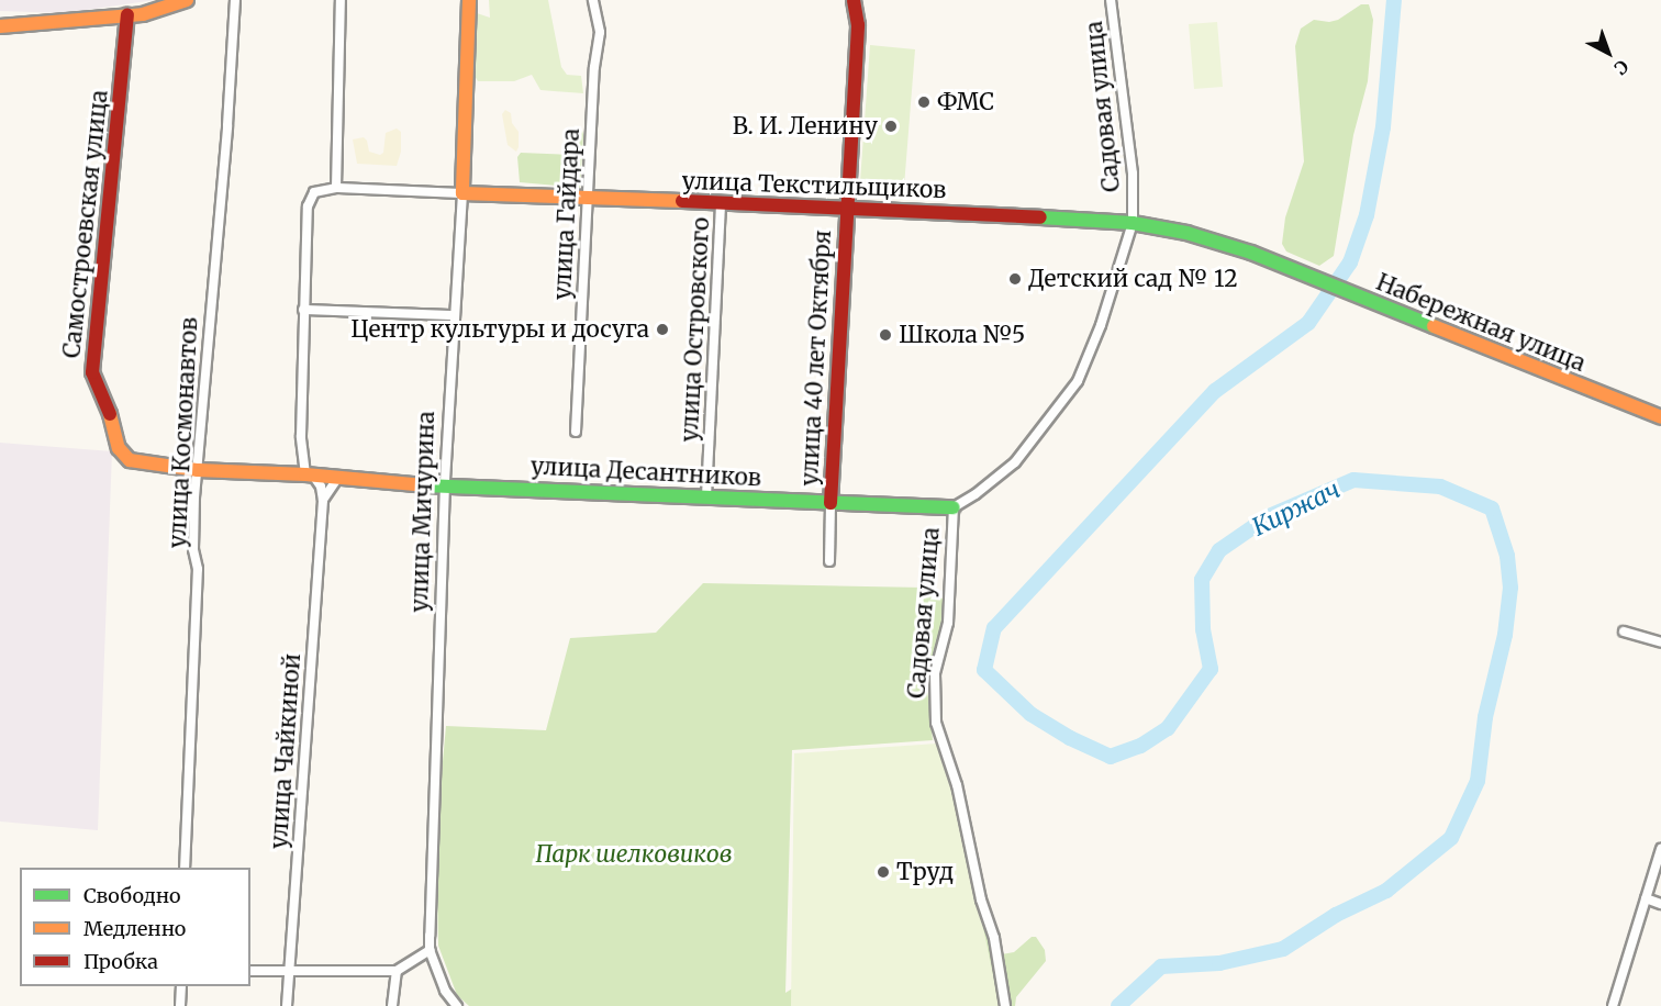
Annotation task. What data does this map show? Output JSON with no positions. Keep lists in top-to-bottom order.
{
  "streets": {
    "street": [
      "Садовая улица",
      "улица Текстильщиков",
      "улица Гайдара",
      "Самостроевская улица",
      "Набережная улица",
      "улица Островского",
      "улица 40 лет Октября",
      "улица Космонавтов",
      "улица Десантников",
      "улица Мичурина",
      "улица Чайкиной"
    ]
  },
  "crossings": [
    ["Садовая улица", "улица Текстильщиков"],
    ["Садовая улица", "улица Десантников"],
    ["улица Текстильщиков", "улица Гайдара"],
    ["улица Текстильщиков", "Набережная улица"],
    ["улица Текстильщиков", "улица Островского"],
    ["улица Текстильщиков", "улица 40 лет Октября"],
    ["улица Текстильщиков", "улица Мичурина"],
    ["улица Текстильщиков", "улица Чайкиной"],
    ["Самостроевская улица", "улица Космонавтов"],
    ["улица Островского", "улица Десантников"],
    ["улица 40 лет Октября", "улица Десантников"],
    ["улица Десантников", "улица Мичурина"],
    ["улица Десантников", "улица Чайкиной"]
  ],
  "water": ["Киржач"],
  "parks": ["Парк шелковиков"],
  "places": [
    "ФМС",
    "В. И. Ленину",
    "Детский сад № 12",
    "Центр культуры и досуга",
    "Школа №5",
    "Труд"
  ],
  "legend": ["Свободно", "Медленно", "Пробка"],
  "north": "bottom right"
}
